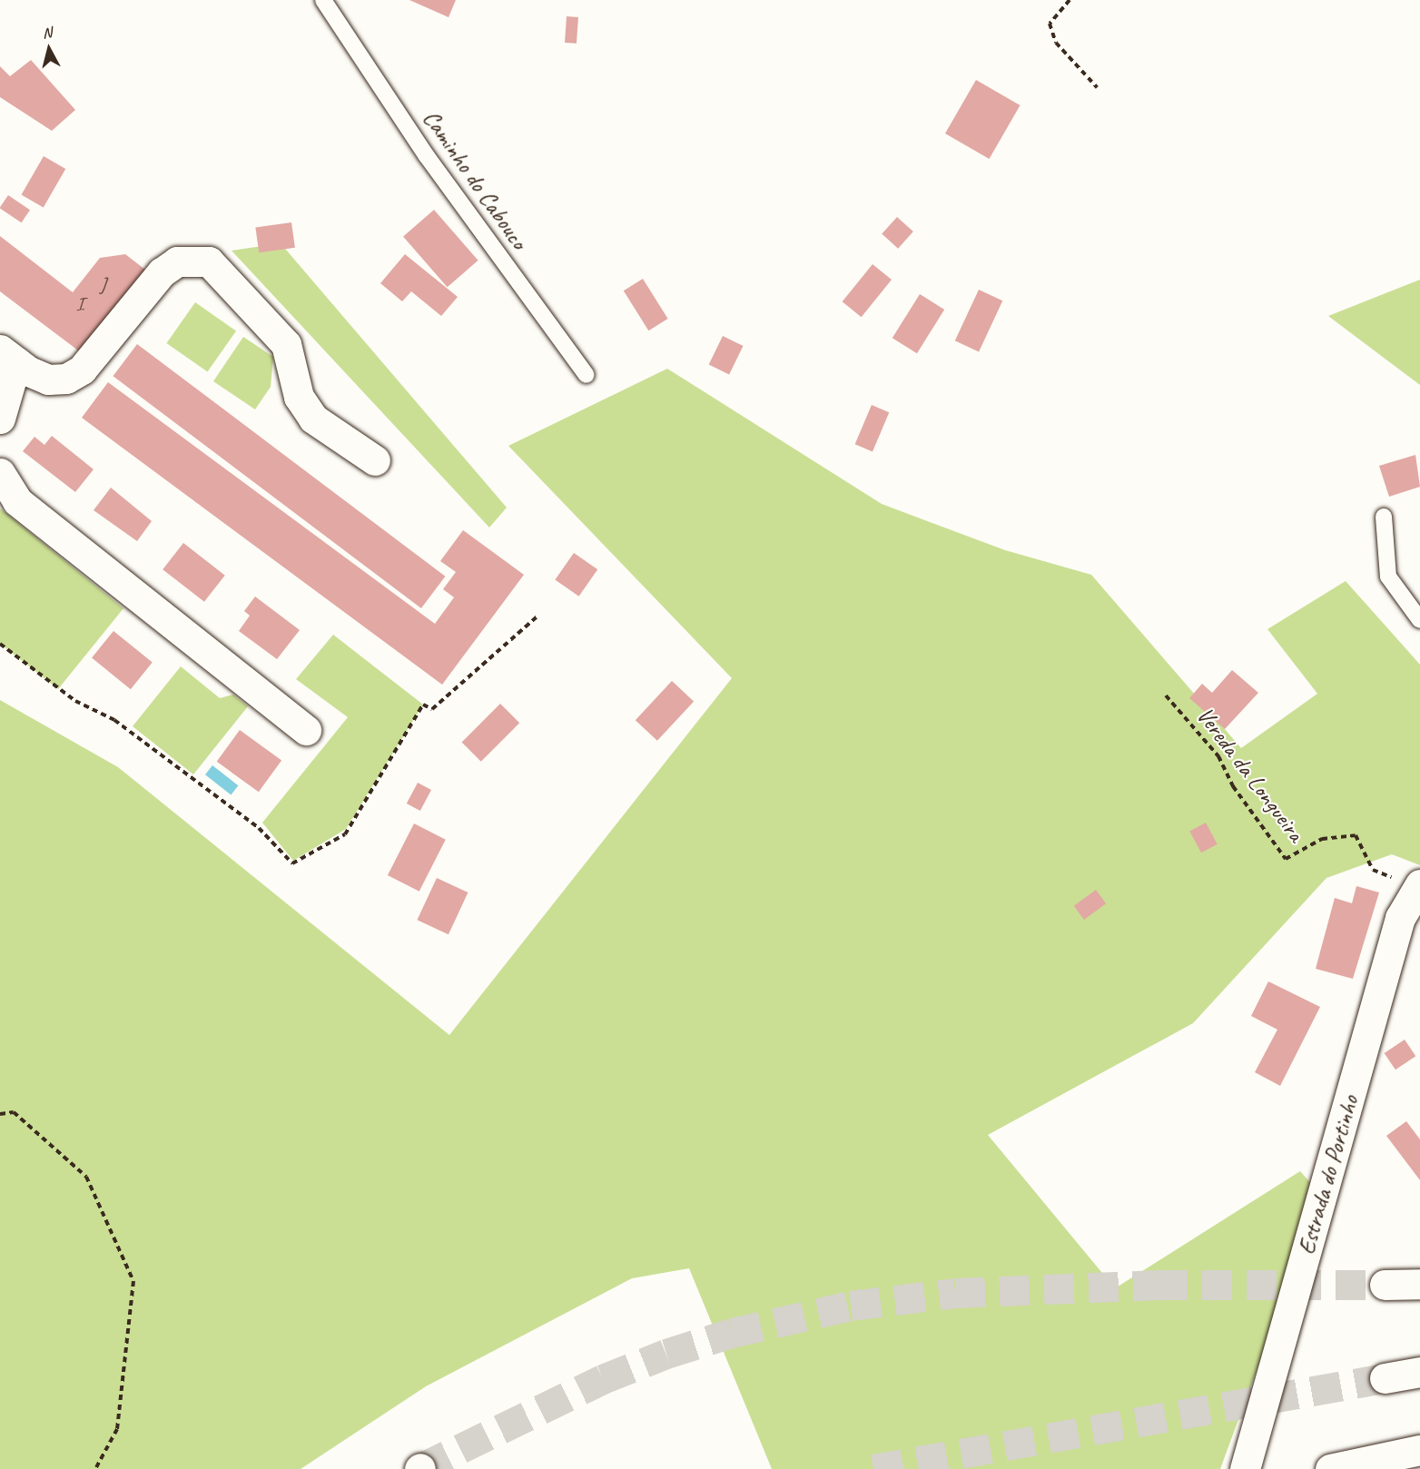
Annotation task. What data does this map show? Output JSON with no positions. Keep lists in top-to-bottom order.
{
  "streets": {
    "main road": ["Estrada do Portinho"],
    "lane": ["Caminho do Cabouco"],
    "path": ["Vereda da Longueira"]
  },
  "crossings": [
    ["Vereda da Longueira", "Estrada do Portinho"]
  ],
  "house_numbers": ["J", "I"],
  "north": "top"
}
